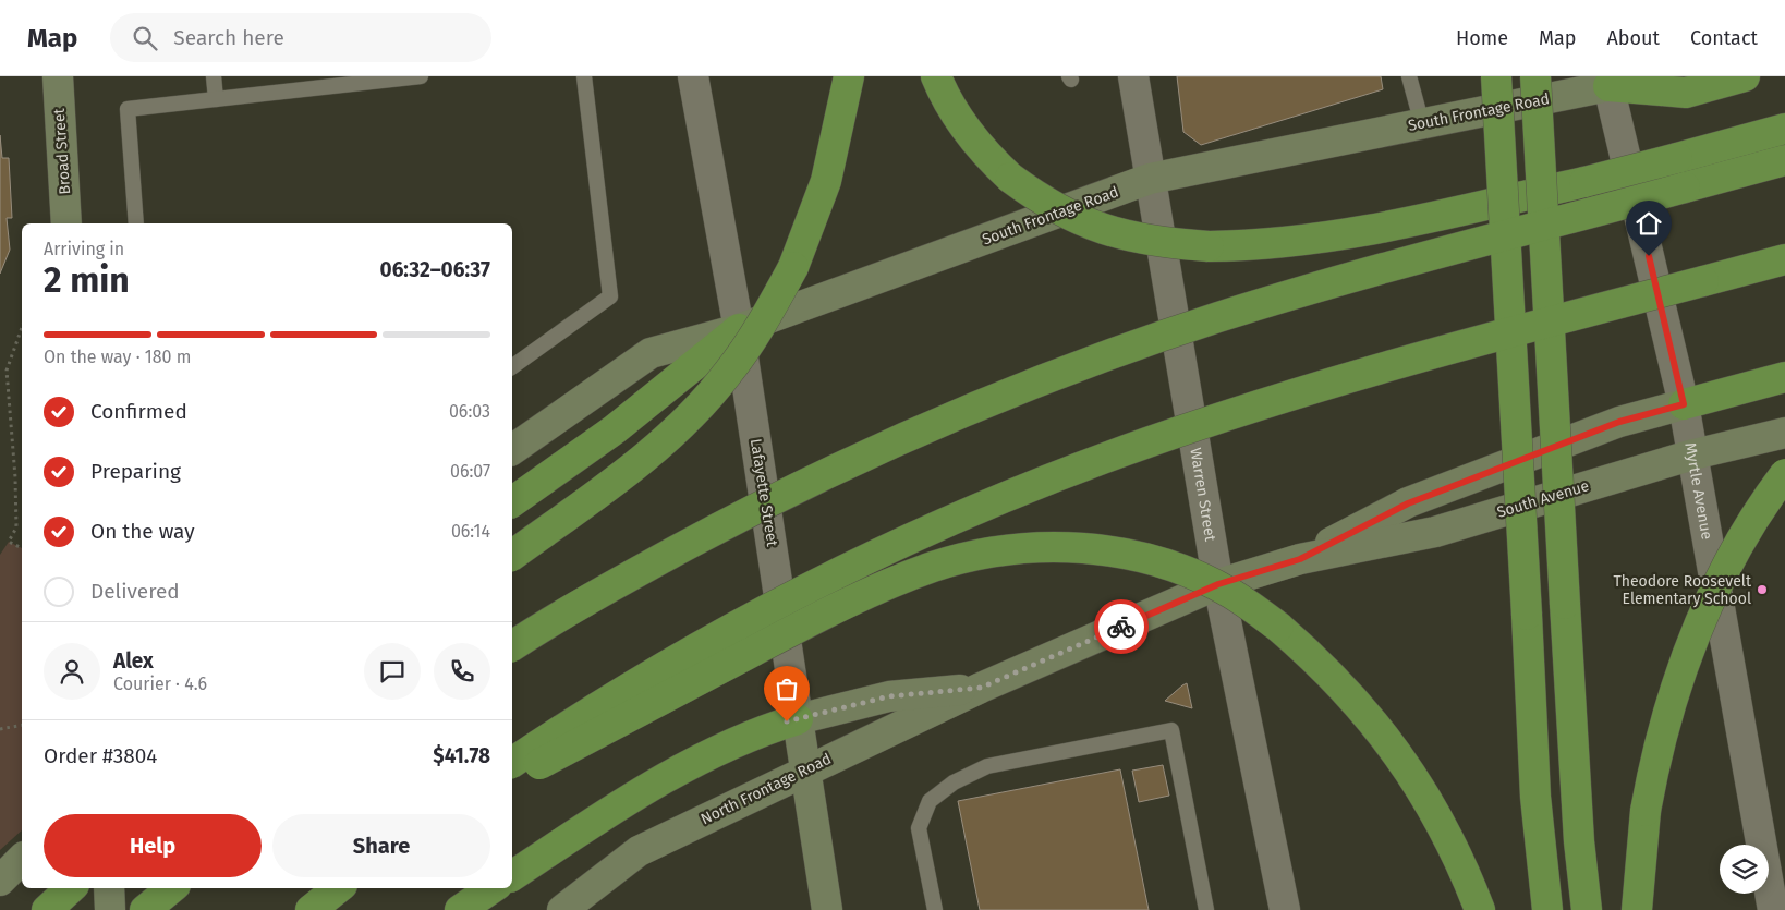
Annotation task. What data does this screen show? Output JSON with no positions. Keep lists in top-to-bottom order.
{
  "streets": {
    "main road": [
      "South Frontage Road",
      "Broad Street",
      "Lafayette Street",
      "South Avenue",
      "North Frontage Road"
    ],
    "street": ["Myrtle Avenue", "Warren Street"]
  },
  "crossings": [
    ["South Frontage Road", "Myrtle Avenue"],
    ["South Frontage Road", "Lafayette Street"],
    ["South Frontage Road", "Warren Street"],
    ["Myrtle Avenue", "South Avenue"],
    ["Lafayette Street", "North Frontage Road"],
    ["Warren Street", "South Avenue"],
    ["Warren Street", "North Frontage Road"],
    ["South Avenue", "North Frontage Road"]
  ],
  "places": ["Theodore Roosevelt Elementary School"],
  "page": {
    "header": "Map",
    "search": "Search here",
    "nav": [
      "Home",
      "Map",
      "About",
      "Contact"
    ],
    "heading": ["2 min", "Arriving in", "06:32–06:37"],
    "panel": [
      "Alex",
      "Courier · 4.6",
      "Order #3804",
      "$41.78"
    ],
    "bar": "On the way · 180 m",
    "list": [
      ["Confirmed", "06:03"],
      ["Preparing", "06:07"],
      ["On the way", "06:14"],
      "Delivered"
    ],
    "buttons": ["Help", "Share"]
  }
}
